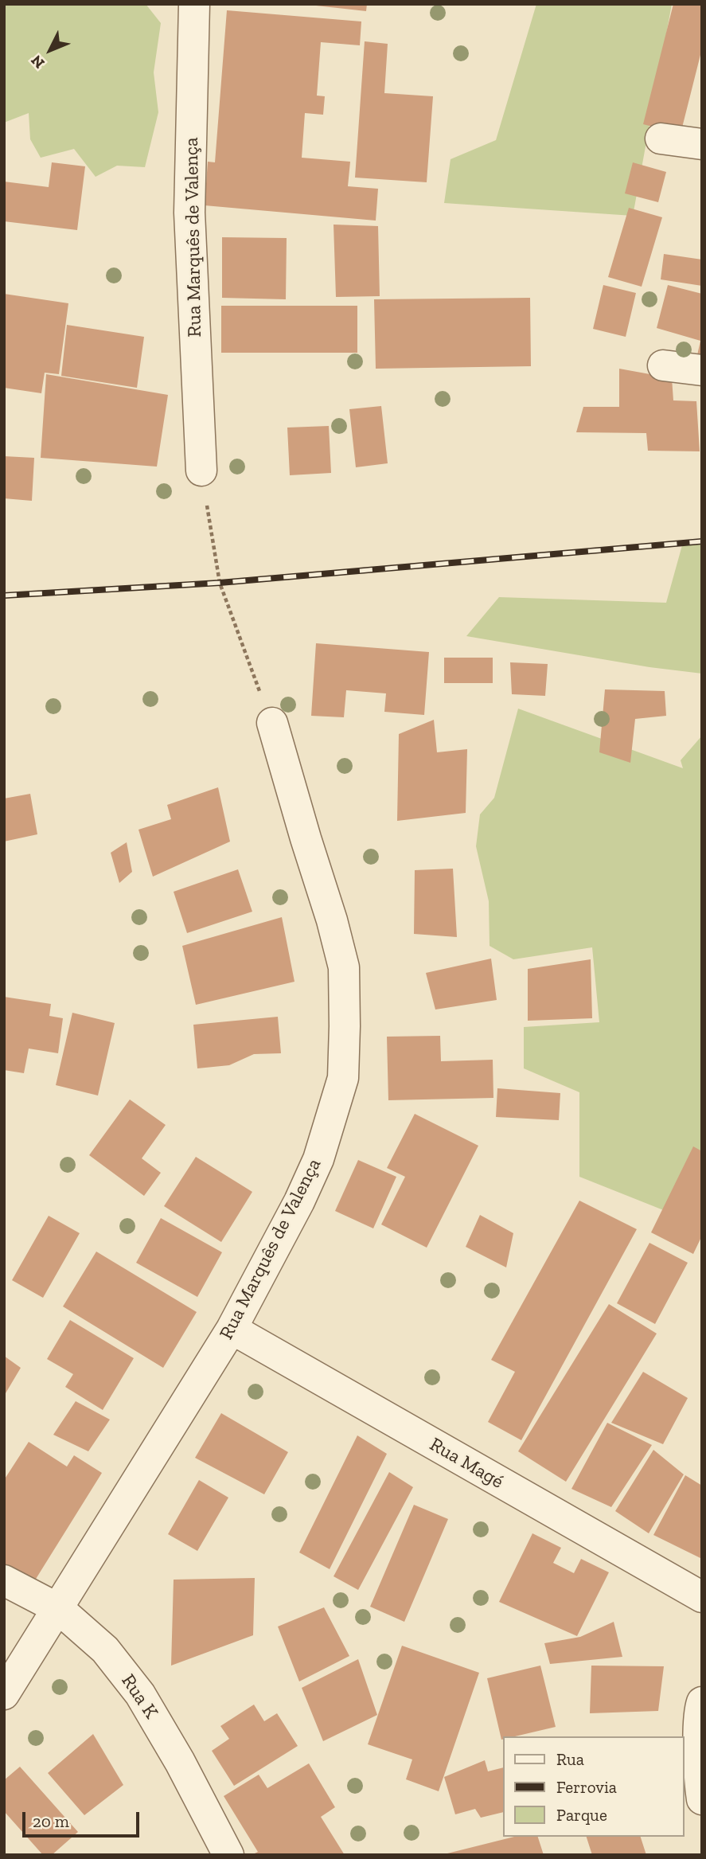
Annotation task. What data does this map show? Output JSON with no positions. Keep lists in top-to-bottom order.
{
  "streets": {
    "street": ["Rua Marquês de Valença", "Rua Magé", "Rua K"]
  },
  "crossings": [
    ["Rua Marquês de Valença", "Rua Magé"],
    ["Rua Marquês de Valença", "Rua K"]
  ],
  "legend": ["Rua", "Ferrovia", "Parque"],
  "scale_bar": "20 m",
  "north": "bottom left"
}
